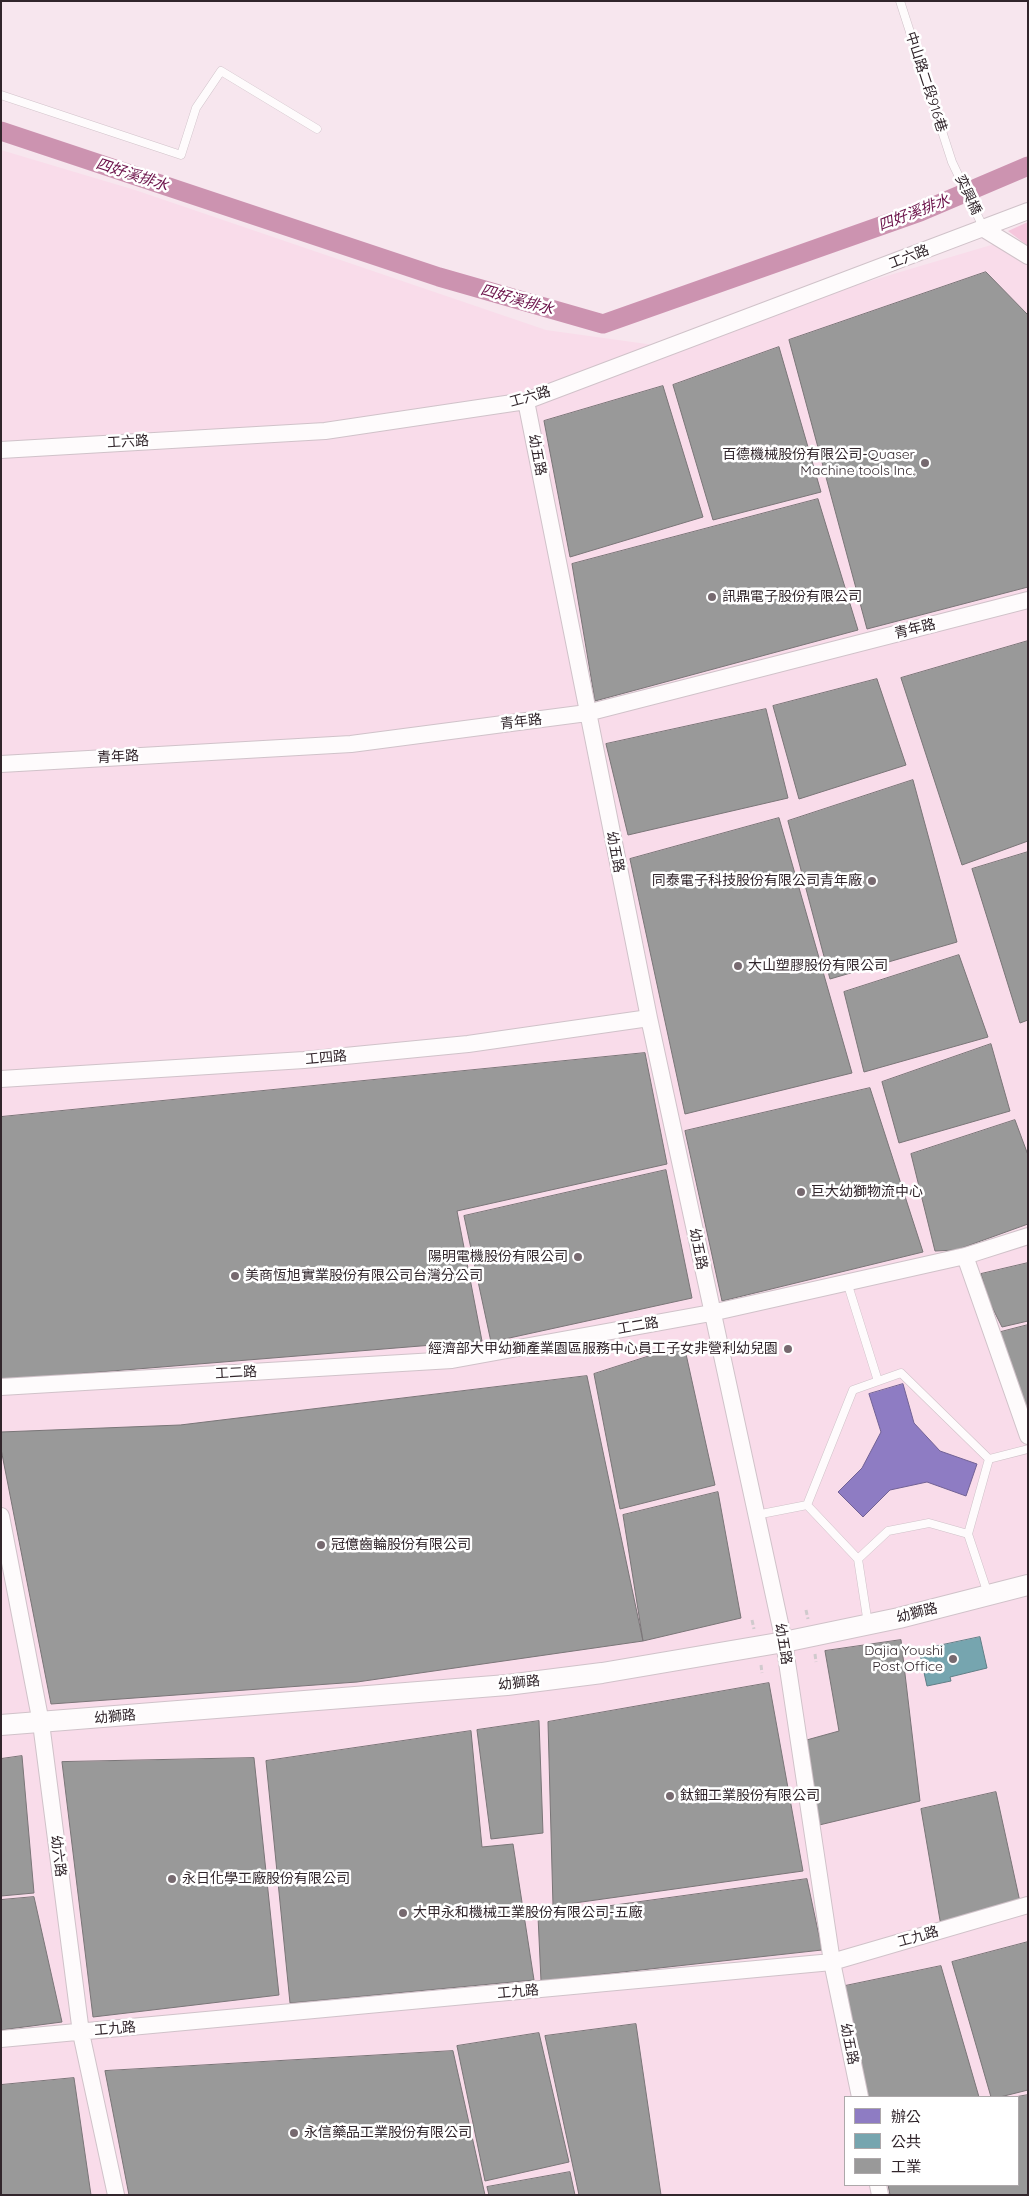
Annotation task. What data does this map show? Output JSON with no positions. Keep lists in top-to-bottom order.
{
  "streets": {
    "street": [
      "工六路",
      "幼五路",
      "青年路",
      "工四路",
      "工二路",
      "幼獅路",
      "幼六路",
      "工九路"
    ],
    "lane": ["中山路二段916巷", "奕興橋"]
  },
  "crossings": [
    ["中山路二段916巷", "奕興橋"],
    ["奕興橋", "工六路"],
    ["工六路", "幼五路"],
    ["幼五路", "青年路"],
    ["幼五路", "工四路"],
    ["幼五路", "工二路"],
    ["幼五路", "幼獅路"],
    ["幼五路", "工九路"],
    ["幼獅路", "幼六路"],
    ["幼六路", "工九路"]
  ],
  "water": ["四好溪排水"],
  "places": [
    "百德機械股份有限公司-Quaser Machine tools Inc.",
    "訊鼎電子股份有限公司",
    "同泰電子科技股份有限公司青年廠",
    "大山塑膠股份有限公司",
    "巨大幼獅物流中心",
    "陽明電機股份有限公司",
    "美商恆旭實業股份有限公司台灣分公司",
    "經濟部大甲幼獅產業園區服務中心員工子女非營利幼兒園",
    "冠億齒輪股份有限公司",
    "Dajia Youshi Post Office",
    "鈦鈿工業股份有限公司",
    "永日化學工廠股份有限公司",
    "大甲永和機械工業股份有限公司-五廠",
    "永信藥品工業股份有限公司"
  ],
  "legend": ["辦公", "公共", "工業"]
}
